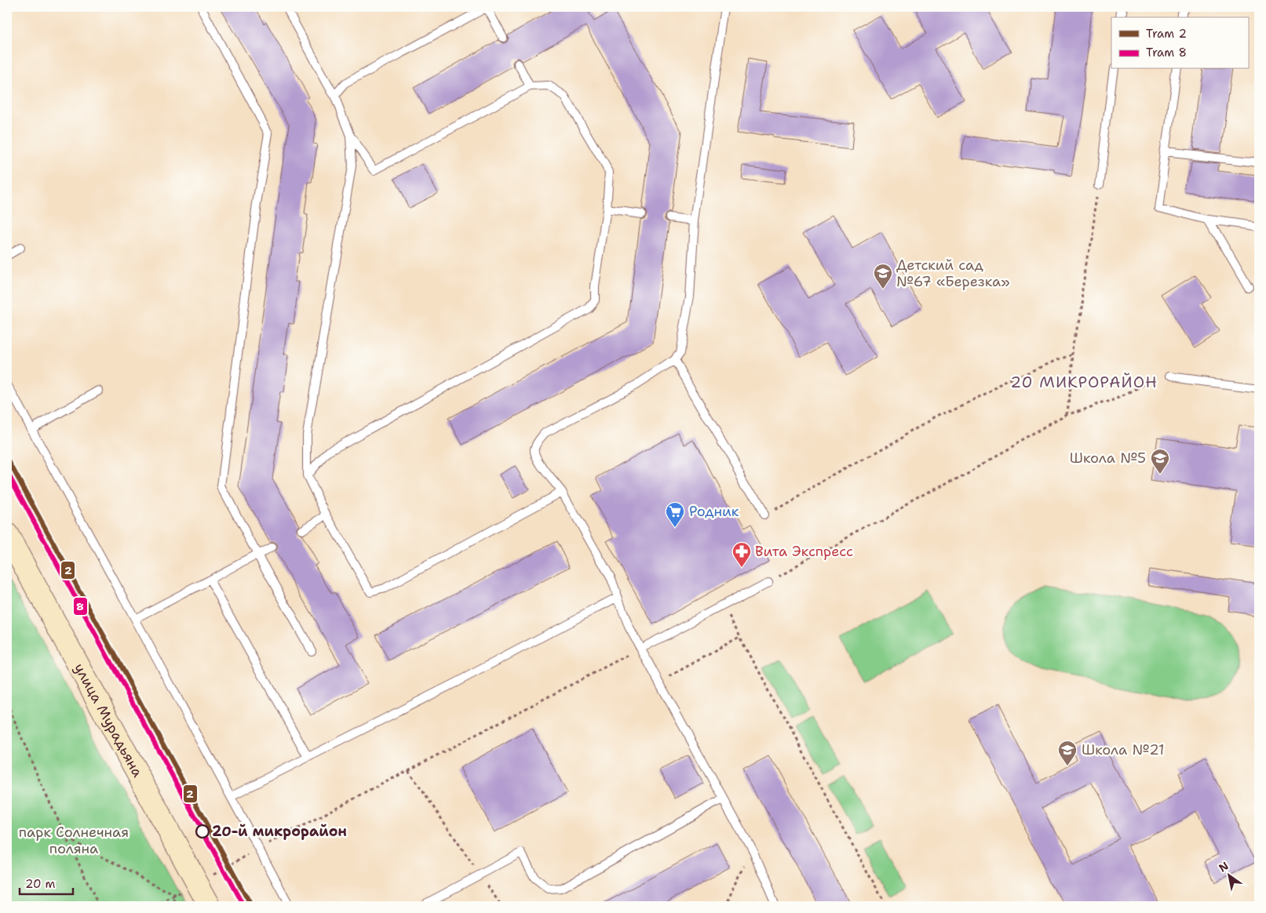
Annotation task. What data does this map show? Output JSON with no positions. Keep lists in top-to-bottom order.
{
  "streets": {
    "main road": ["улица Мурадьяна"]
  },
  "districts": ["20 МИКРОРАЙОН"],
  "parks": ["парк Солнечная поляна"],
  "places": {
    "school or university": ["Детский сад №67 «Березка»", "Школа №5", "Школа №21"],
    "supermarket": ["Родник"],
    "pharmacy": ["Вита Экспресс"],
    "other": ["20-й микрорайон"]
  },
  "lines": ["tram line 2", "tram line 8"],
  "legend": ["Tram 2", "Tram 8"],
  "scale_bar": "20 m",
  "north": "top left"
}
